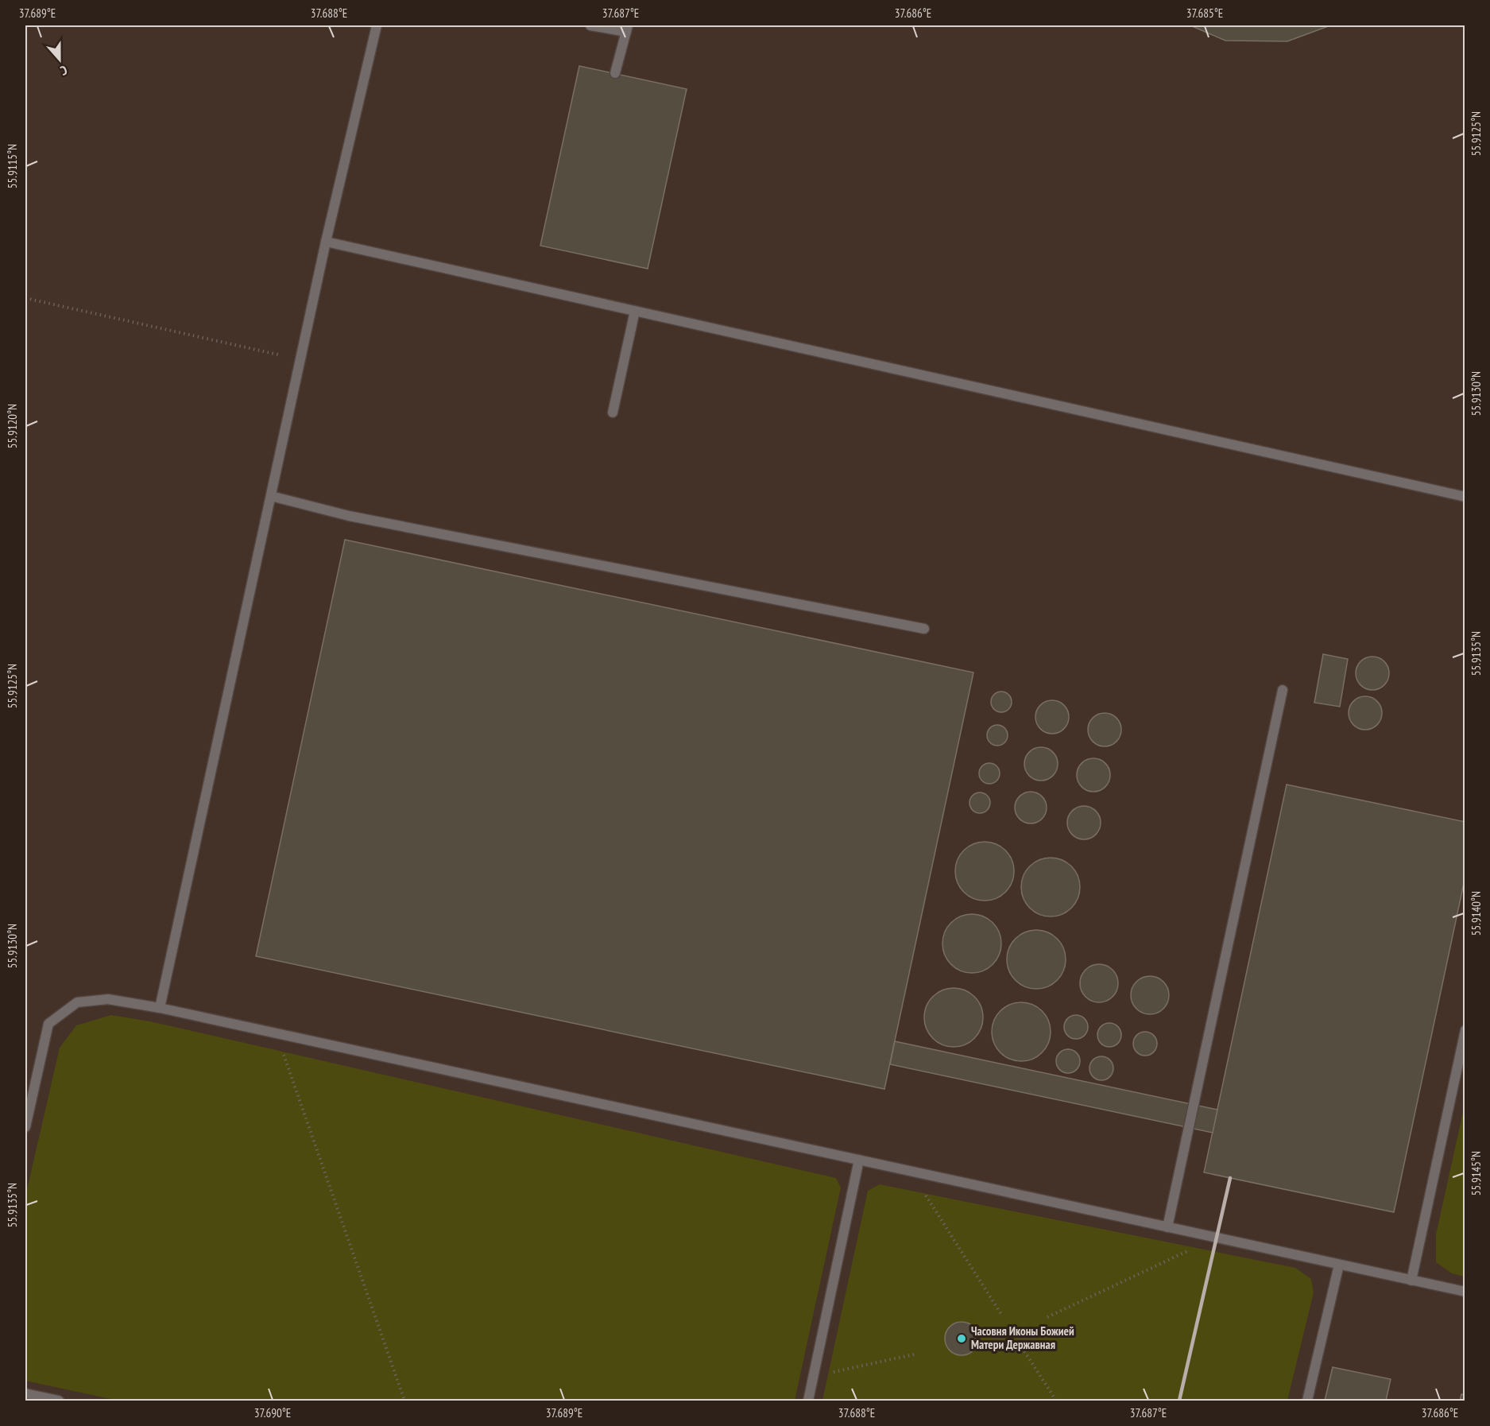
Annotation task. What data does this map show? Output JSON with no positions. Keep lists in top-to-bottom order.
{
  "places": ["Часовня Иконы Божией Матери Державная"],
  "north": "bottom",
  "coordinates": [
    "37.689°E",
    "37.688°E",
    "37.687°E",
    "37.686°E",
    "37.685°E",
    "55.9125°N",
    "55.9115°N",
    "55.9130°N",
    "55.9120°N",
    "55.9135°N",
    "55.9140°N",
    "55.9145°N",
    "37.690°E"
  ]
}
